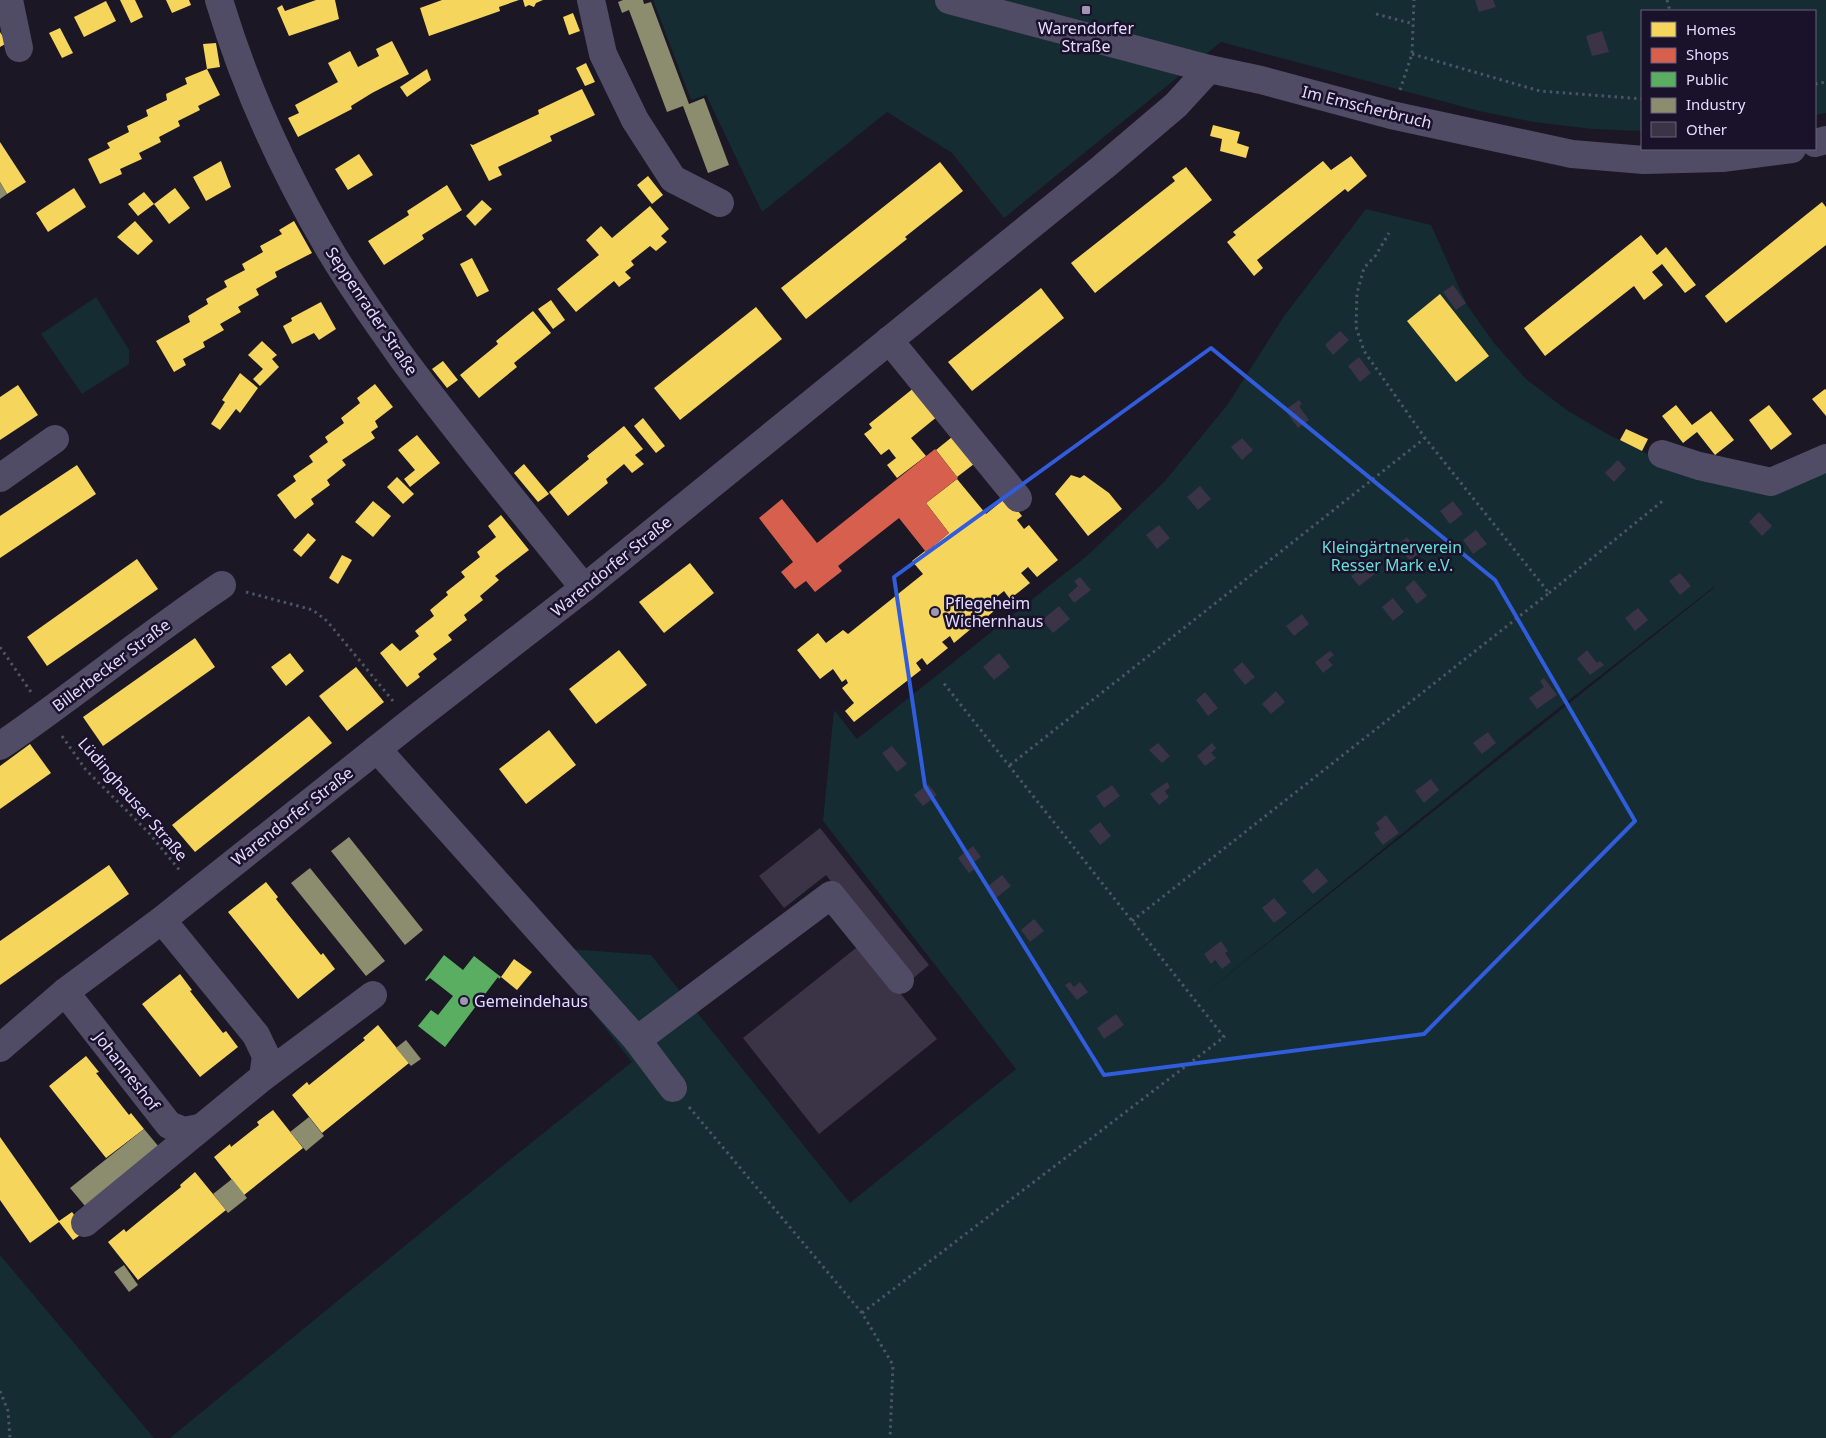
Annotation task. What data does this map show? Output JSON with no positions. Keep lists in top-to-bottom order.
{
  "streets": {
    "street": [
      "Im Emscherbruch",
      "Seppenrader Straße",
      "Warendorfer Straße",
      "Billerbecker Straße",
      "Johanneshof"
    ],
    "path": ["Lüdinghauser Straße"]
  },
  "crossings": [
    ["Im Emscherbruch", "Warendorfer Straße"],
    ["Seppenrader Straße", "Warendorfer Straße"],
    ["Warendorfer Straße", "Lüdinghauser Straße"],
    ["Warendorfer Straße", "Johanneshof"],
    ["Billerbecker Straße", "Lüdinghauser Straße"]
  ],
  "parks": ["Kleingärtnerverein Resser Mark e.V."],
  "places": {
    "transit": ["Warendorfer Straße"],
    "other": ["Pflegeheim Wichernhaus", "Gemeindehaus"]
  },
  "legend": [
    "Homes",
    "Shops",
    "Public",
    "Industry",
    "Other"
  ]
}
